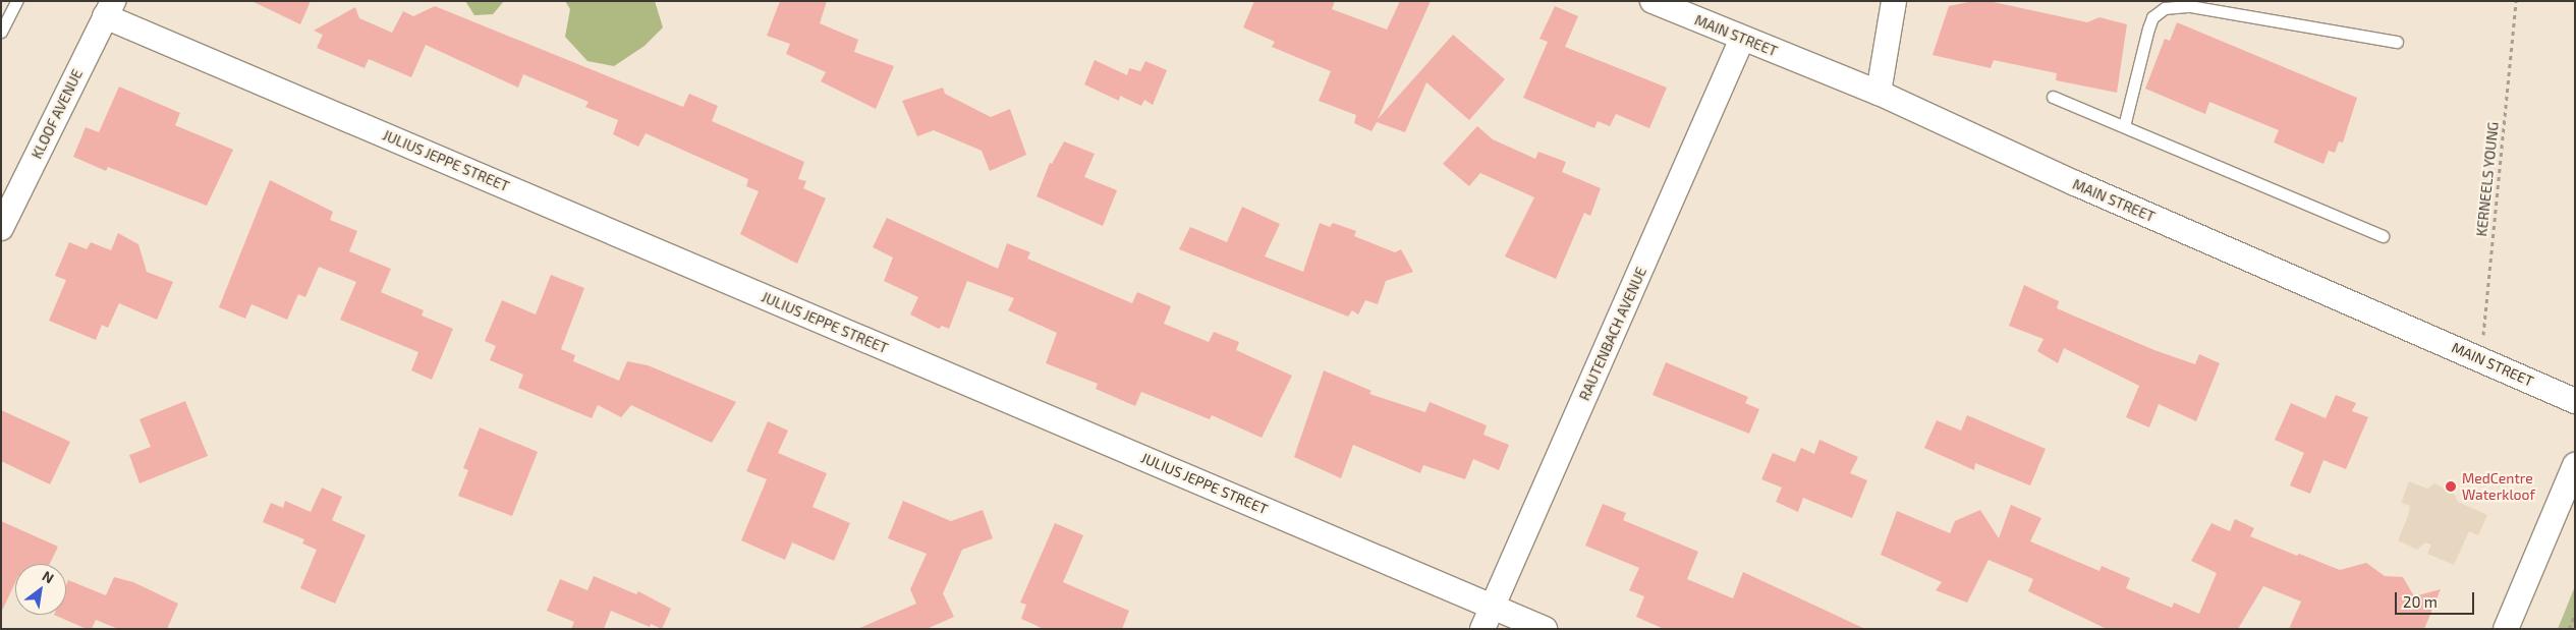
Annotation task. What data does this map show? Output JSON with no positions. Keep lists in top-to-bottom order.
{
  "streets": {
    "street": [
      "MAIN STREET",
      "KLOOF AVENUE",
      "JULIUS JEPPE STREET",
      "RAUTENBACH AVENUE"
    ],
    "path": ["KERNEELS YOUNG"]
  },
  "crossings": [
    ["MAIN STREET", "KERNEELS YOUNG"],
    ["MAIN STREET", "RAUTENBACH AVENUE"],
    ["KLOOF AVENUE", "JULIUS JEPPE STREET"],
    ["JULIUS JEPPE STREET", "RAUTENBACH AVENUE"]
  ],
  "places": ["MedCentre Waterkloof"],
  "scale_bar": "20 m",
  "north": "top right"
}
